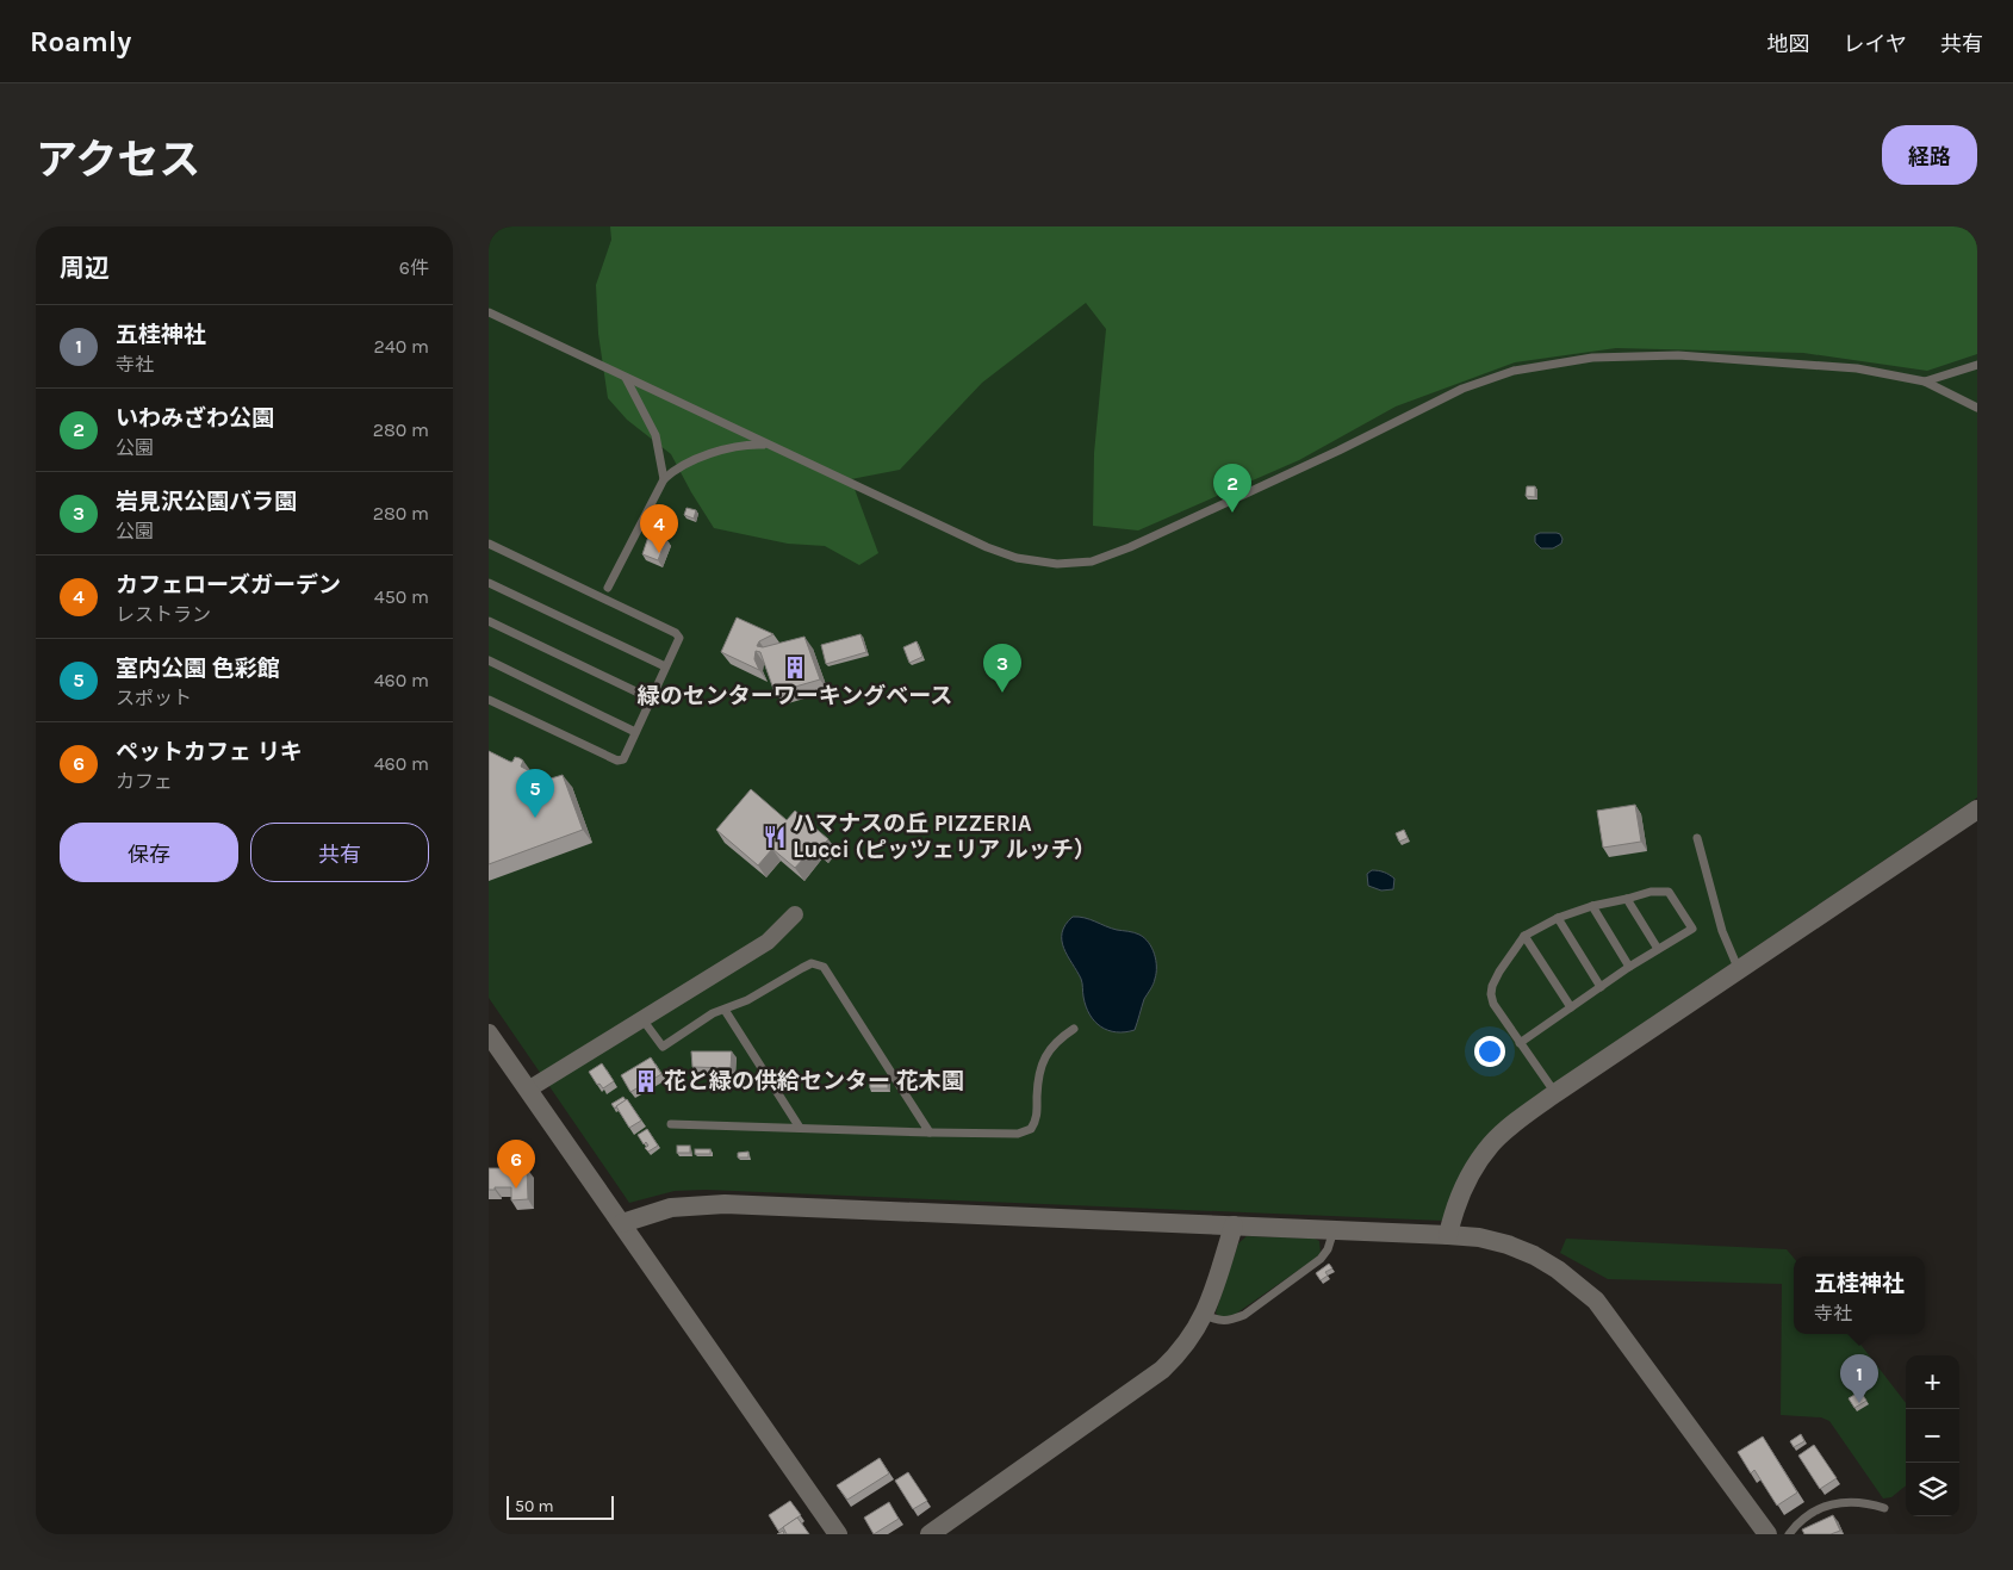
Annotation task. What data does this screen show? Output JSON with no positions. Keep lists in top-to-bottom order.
{
  "places": {
    "building": ["緑のセンターワーキングベース", "花と緑の供給センター 花木園"],
    "restaurant": ["ハマナスの丘 PIZZERIA Lucci (ピッツェリア ルッチ）"]
  },
  "scale_bar": "50 m",
  "page": {
    "header": "Roamly",
    "nav": ["地図", "レイヤ", "共有"],
    "title": "アクセス",
    "buttons": [
      "経路",
      ["保存", "共有"]
    ],
    "heading": ["周辺", "6件"],
    "list": [
      {
        "mark": "1",
        "name": "五桂神社",
        "note": "寺社",
        "value": "240 m"
      },
      {
        "mark": "2",
        "name": "いわみざわ公園",
        "note": "公園",
        "value": "280 m"
      },
      {
        "mark": "3",
        "name": "岩見沢公園バラ園",
        "note": "公園",
        "value": "280 m"
      },
      {
        "mark": "4",
        "name": "カフェローズガーデン",
        "note": "レストラン",
        "value": "450 m"
      },
      {
        "mark": "5",
        "name": "室内公園 色彩館",
        "note": "スポット",
        "value": "460 m"
      },
      {
        "mark": "6",
        "name": "ペットカフェ リキ",
        "note": "カフェ",
        "value": "460 m"
      }
    ],
    "pins": [
      "2",
      "4",
      "3",
      "5",
      "6",
      "1"
    ],
    "popup": ["五桂神社", "寺社"],
    "map_buttons": ["+", "−"],
    "scale": "50 m"
  }
}
